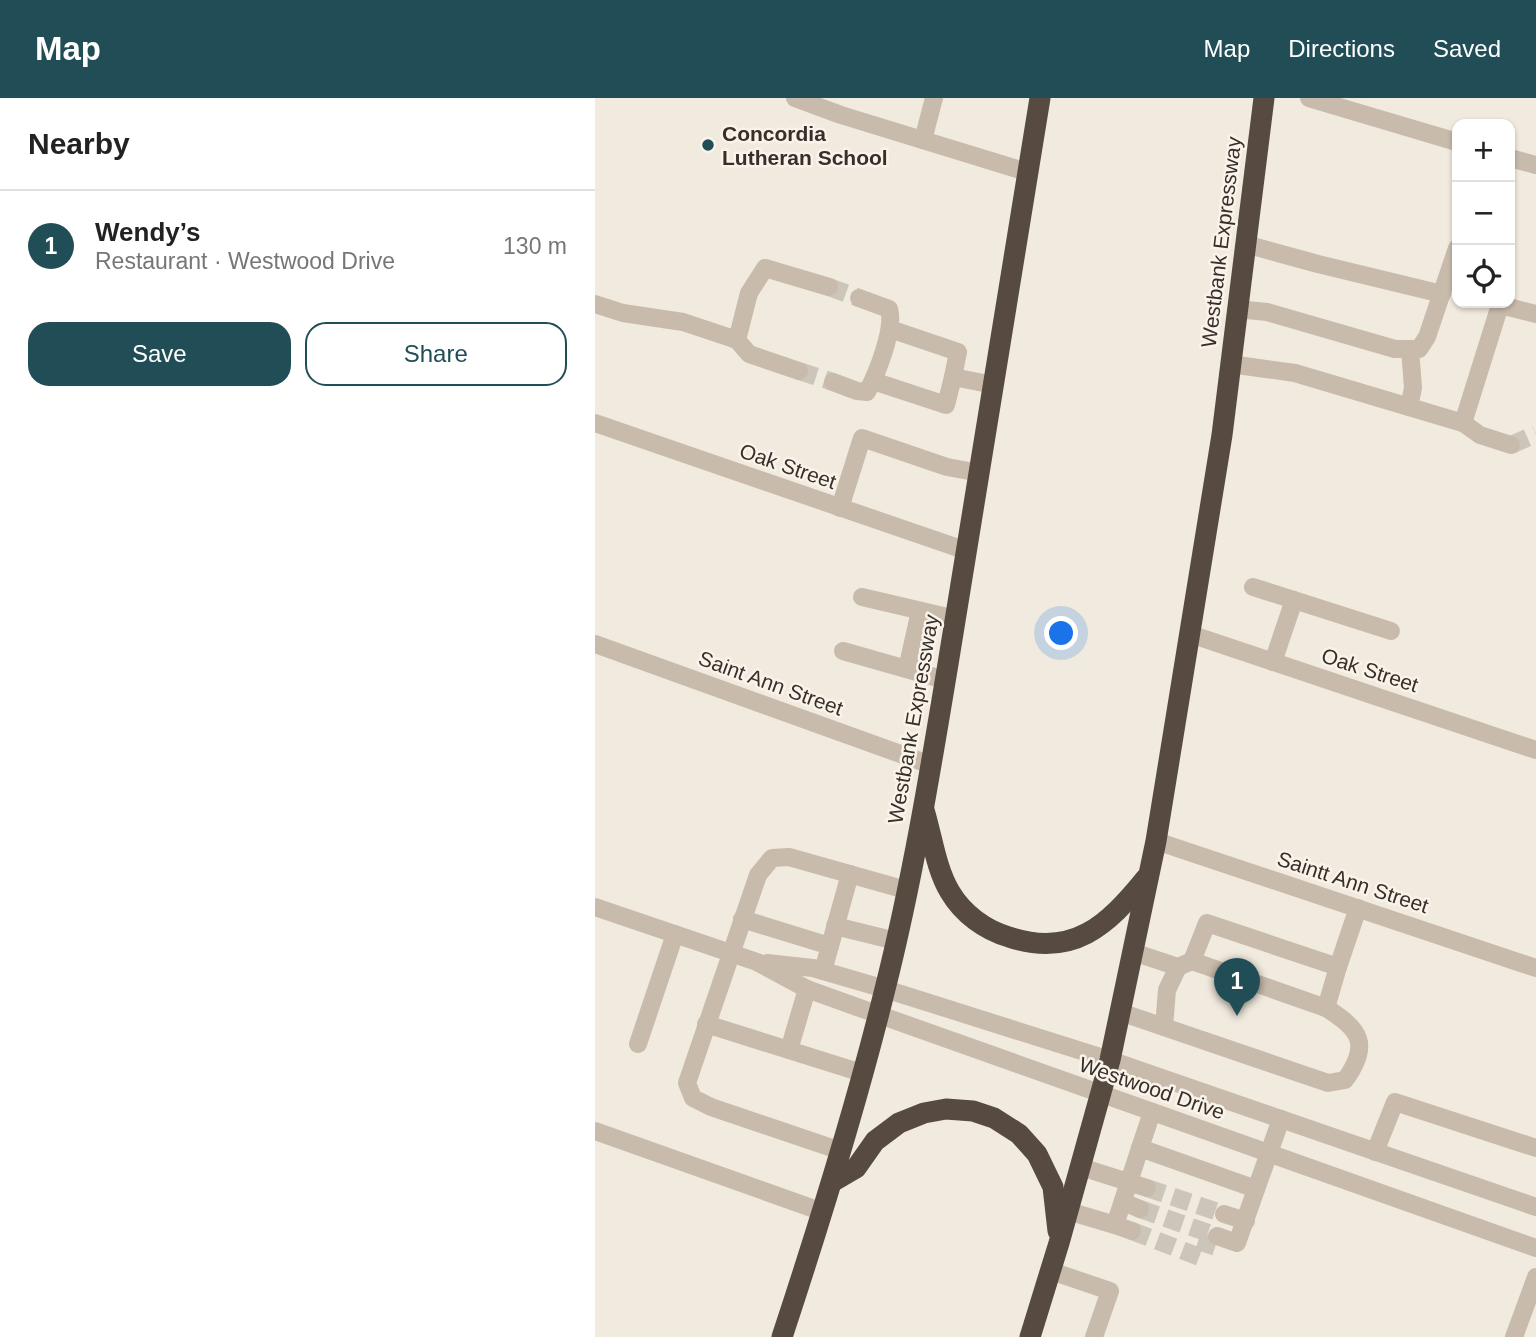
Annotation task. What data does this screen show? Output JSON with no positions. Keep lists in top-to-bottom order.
{
  "streets": {
    "highway": ["Westbank Expressway"],
    "street": [
      "Oak Street",
      "Saint Ann Street",
      "Saintt Ann Street",
      "Westwood Drive"
    ]
  },
  "crossings": [
    ["Westbank Expressway", "Oak Street"],
    ["Westbank Expressway", "Saint Ann Street"],
    ["Westbank Expressway", "Saintt Ann Street"],
    ["Westbank Expressway", "Westwood Drive"]
  ],
  "places": ["Concordia Lutheran School"],
  "page": {
    "header": "Map",
    "nav": ["Map", "Directions", "Saved"],
    "heading": "Nearby",
    "map_buttons": ["+", "−"],
    "list": [
      {
        "mark": "1",
        "name": "Wendy’s",
        "note": "Restaurant · Westwood Drive",
        "value": "130 m"
      }
    ],
    "buttons": ["Save", "Share"],
    "pins": "1"
  }
}
